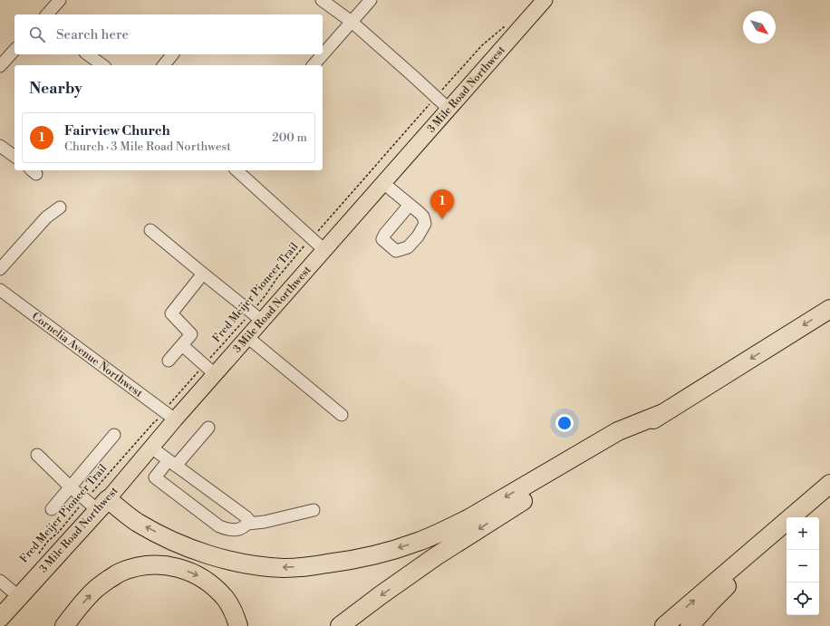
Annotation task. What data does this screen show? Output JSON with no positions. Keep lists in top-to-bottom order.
{
  "streets": {
    "highway": ["3 Mile Road Northwest"],
    "street": ["Cornelia Avenue Northwest"],
    "path": ["Fred Meijer Pioneer Trail"]
  },
  "crossings": [
    ["3 Mile Road Northwest", "Fred Meijer Pioneer Trail"],
    ["3 Mile Road Northwest", "Cornelia Avenue Northwest"],
    ["Fred Meijer Pioneer Trail", "Cornelia Avenue Northwest"]
  ],
  "north": "bottom right",
  "page": {
    "search": "Search here",
    "heading": "Nearby",
    "list": [
      {
        "mark": "1",
        "name": "Fairview Church",
        "note": "Church · 3 Mile Road Northwest",
        "value": "200 m"
      }
    ],
    "pins": "1",
    "map_buttons": ["+", "−"]
  }
}
